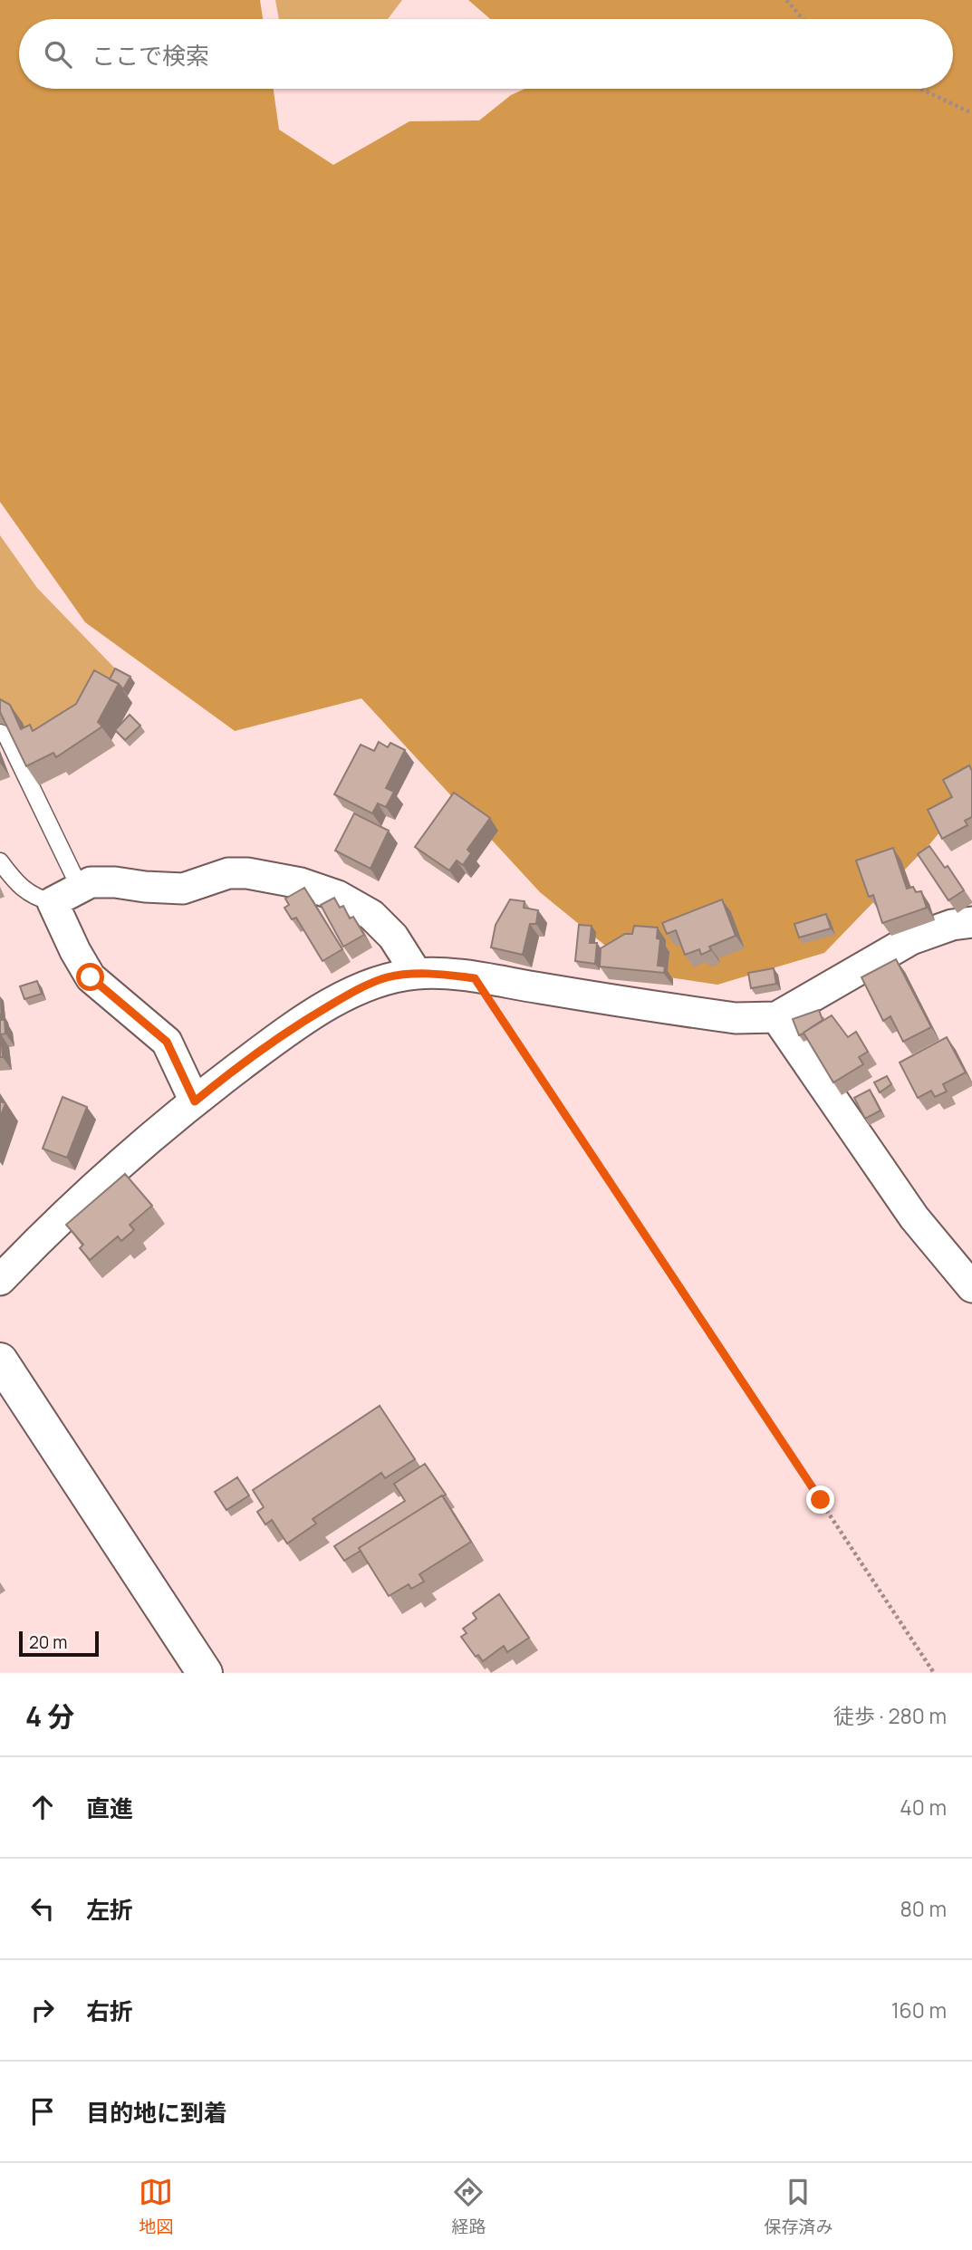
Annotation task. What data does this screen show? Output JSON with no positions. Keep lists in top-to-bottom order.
{
  "scale_bar": "20 m",
  "page": {
    "search": "ここで検索",
    "scale": "20 m",
    "heading": ["4 分", "徒歩 · 280 m"],
    "list": [
      ["直進", "40 m"],
      ["左折", "80 m"],
      ["右折", "160 m"],
      "目的地に到着"
    ],
    "nav": ["地図", "経路", "保存済み"]
  }
}
